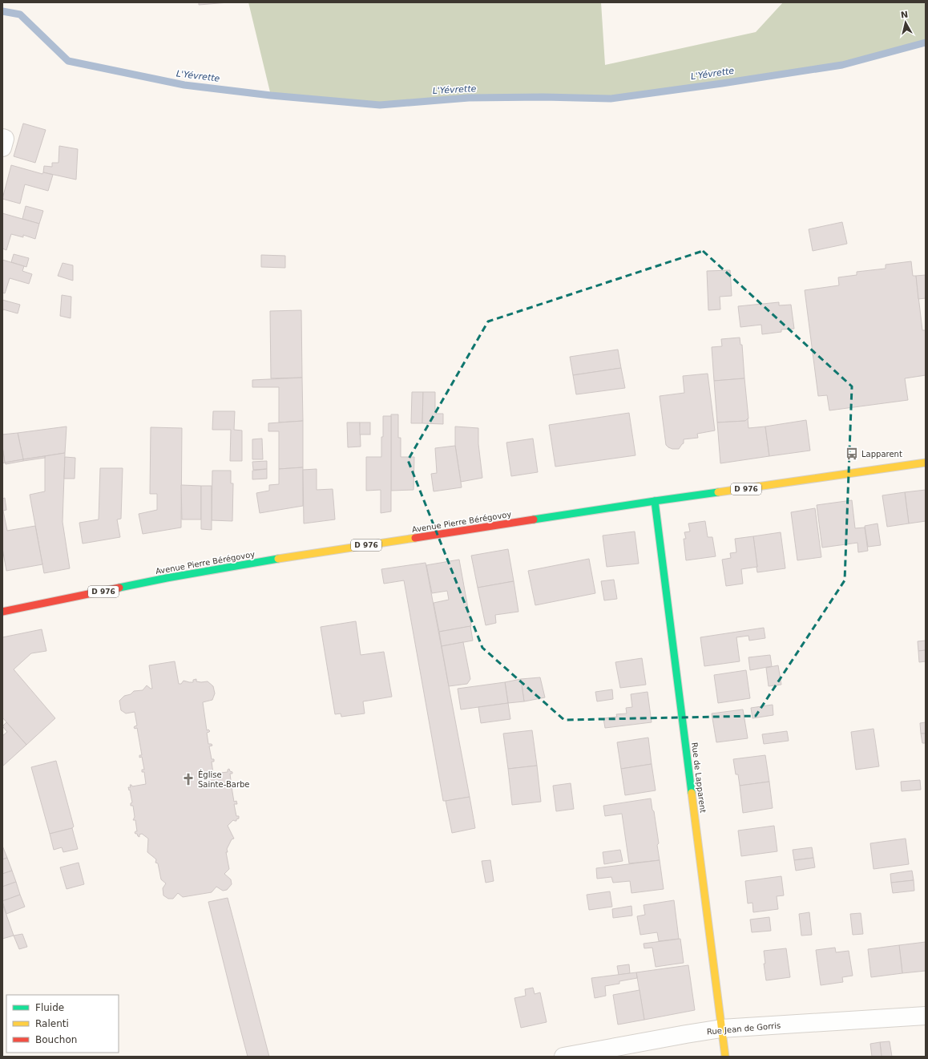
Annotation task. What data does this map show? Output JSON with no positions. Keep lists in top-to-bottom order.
{
  "streets": {
    "main road": ["D 976", "Avenue Pierre Bérégovoy", "Rue de Lapparent"],
    "street": ["Rue Jean de Gorris"]
  },
  "crossings": [
    ["Avenue Pierre Bérégovoy", "Rue de Lapparent"],
    ["Rue de Lapparent", "Rue Jean de Gorris"]
  ],
  "water": ["L'Yévrette"],
  "places": {
    "bus stop": ["Lapparent"],
    "church": ["Église Sainte-Barbe"]
  },
  "legend": ["Fluide", "Ralenti", "Bouchon"],
  "north": "top"
}
